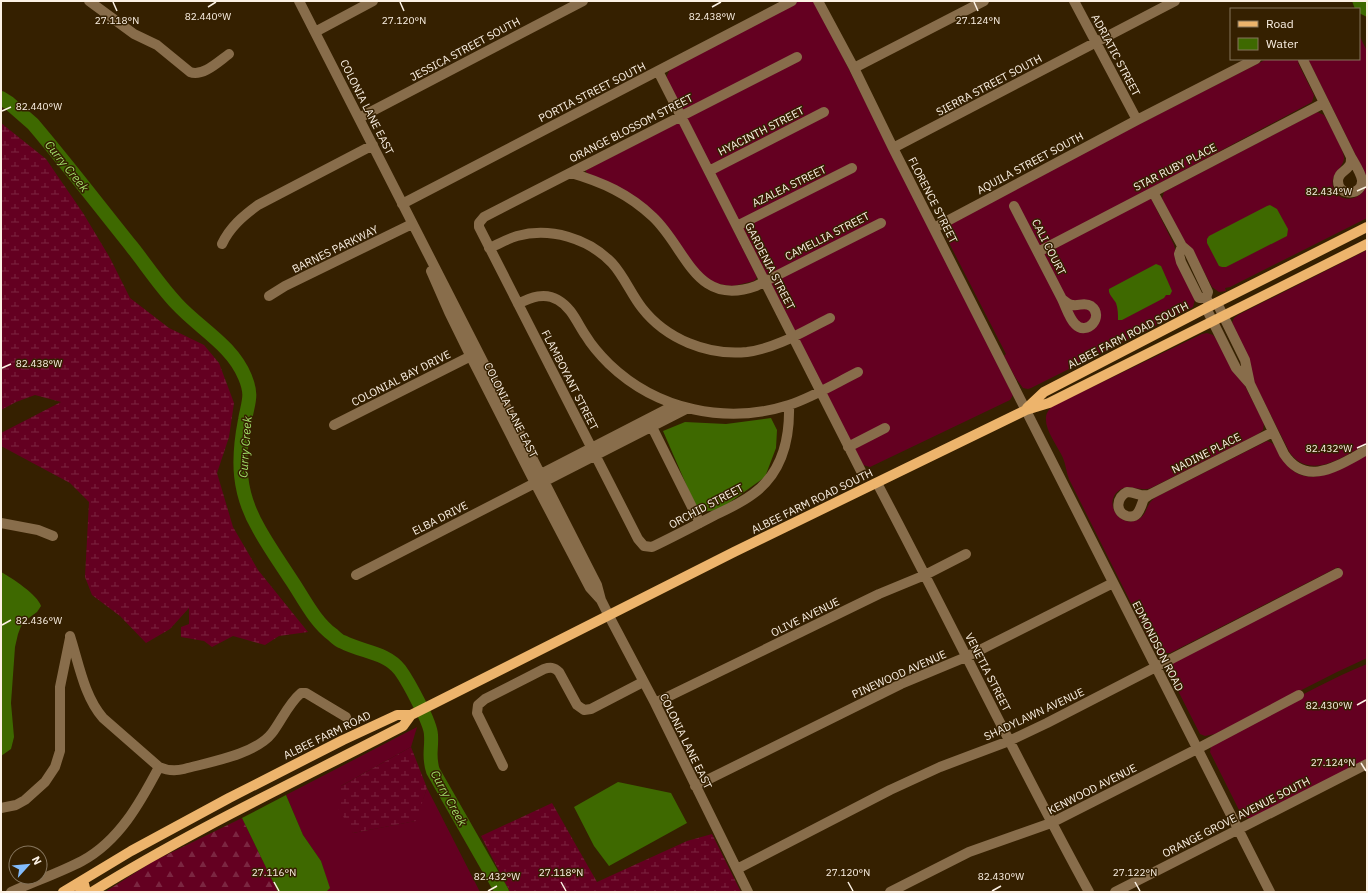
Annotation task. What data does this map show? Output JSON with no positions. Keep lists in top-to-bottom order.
{
  "streets": {
    "main road": ["ALBEE FARM ROAD SOUTH", "ALBEE FARM ROAD"],
    "street": [
      "JESSICA STREET SOUTH",
      "ADRIATIC STREET",
      "SIERRA STREET SOUTH",
      "PORTIA STREET SOUTH",
      "COLONIA LANE EAST",
      "ORANGE BLOSSOM STREET",
      "HYACINTH STREET",
      "AQUILA STREET SOUTH",
      "STAR RUBY PLACE",
      "AZALEA STREET",
      "FLORENCE STREET",
      "CAMELLIA STREET",
      "CALI COURT",
      "BARNES PARKWAY",
      "GARDENIA STREET",
      "COLONIAL BAY DRIVE",
      "FLAMBOYANT STREET",
      "NADINE PLACE",
      "ORCHID STREET",
      "ELBA DRIVE",
      "OLIVE AVENUE",
      "EDMONDSON ROAD",
      "VENETIA STREET",
      "PINEWOOD AVENUE",
      "SHADYLAWN AVENUE",
      "KENWOOD AVENUE",
      "ORANGE GROVE AVENUE SOUTH"
    ]
  },
  "crossings": [
    ["JESSICA STREET SOUTH", "COLONIA LANE EAST"],
    ["ADRIATIC STREET", "SIERRA STREET SOUTH"],
    ["ADRIATIC STREET", "AQUILA STREET SOUTH"],
    ["SIERRA STREET SOUTH", "FLORENCE STREET"],
    ["PORTIA STREET SOUTH", "COLONIA LANE EAST"],
    ["PORTIA STREET SOUTH", "GARDENIA STREET"],
    ["COLONIA LANE EAST", "BARNES PARKWAY"],
    ["COLONIA LANE EAST", "ALBEE FARM ROAD SOUTH"],
    ["COLONIA LANE EAST", "COLONIAL BAY DRIVE"],
    ["COLONIA LANE EAST", "ELBA DRIVE"],
    ["COLONIA LANE EAST", "OLIVE AVENUE"],
    ["COLONIA LANE EAST", "PINEWOOD AVENUE"],
    ["COLONIA LANE EAST", "SHADYLAWN AVENUE"],
    ["COLONIA LANE EAST", "ALBEE FARM ROAD"],
    ["ORANGE BLOSSOM STREET", "CAMELLIA STREET"],
    ["ORANGE BLOSSOM STREET", "GARDENIA STREET"],
    ["ORANGE BLOSSOM STREET", "FLAMBOYANT STREET"],
    ["HYACINTH STREET", "GARDENIA STREET"],
    ["AQUILA STREET SOUTH", "FLORENCE STREET"],
    ["STAR RUBY PLACE", "CALI COURT"],
    ["AZALEA STREET", "GARDENIA STREET"],
    ["FLORENCE STREET", "ALBEE FARM ROAD SOUTH"],
    ["FLORENCE STREET", "EDMONDSON ROAD"],
    ["CAMELLIA STREET", "GARDENIA STREET"],
    ["ALBEE FARM ROAD SOUTH", "EDMONDSON ROAD"],
    ["ALBEE FARM ROAD SOUTH", "VENETIA STREET"],
    ["ALBEE FARM ROAD SOUTH", "ALBEE FARM ROAD"],
    ["FLAMBOYANT STREET", "ORCHID STREET"],
    ["FLAMBOYANT STREET", "ELBA DRIVE"],
    ["OLIVE AVENUE", "VENETIA STREET"],
    ["EDMONDSON ROAD", "PINEWOOD AVENUE"],
    ["EDMONDSON ROAD", "SHADYLAWN AVENUE"],
    ["EDMONDSON ROAD", "KENWOOD AVENUE"],
    ["EDMONDSON ROAD", "ORANGE GROVE AVENUE SOUTH"],
    ["VENETIA STREET", "PINEWOOD AVENUE"],
    ["VENETIA STREET", "SHADYLAWN AVENUE"],
    ["VENETIA STREET", "KENWOOD AVENUE"]
  ],
  "water": ["Curry Creek"],
  "legend": ["Road", "Water"],
  "north": "top right",
  "coordinates": [
    "82.440°W",
    "82.438°W",
    "27.118°N",
    "27.120°N",
    "27.124°N",
    "82.434°W",
    "82.432°W",
    "82.436°W",
    "82.430°W",
    "27.116°N",
    "27.122°N"
  ]
}
